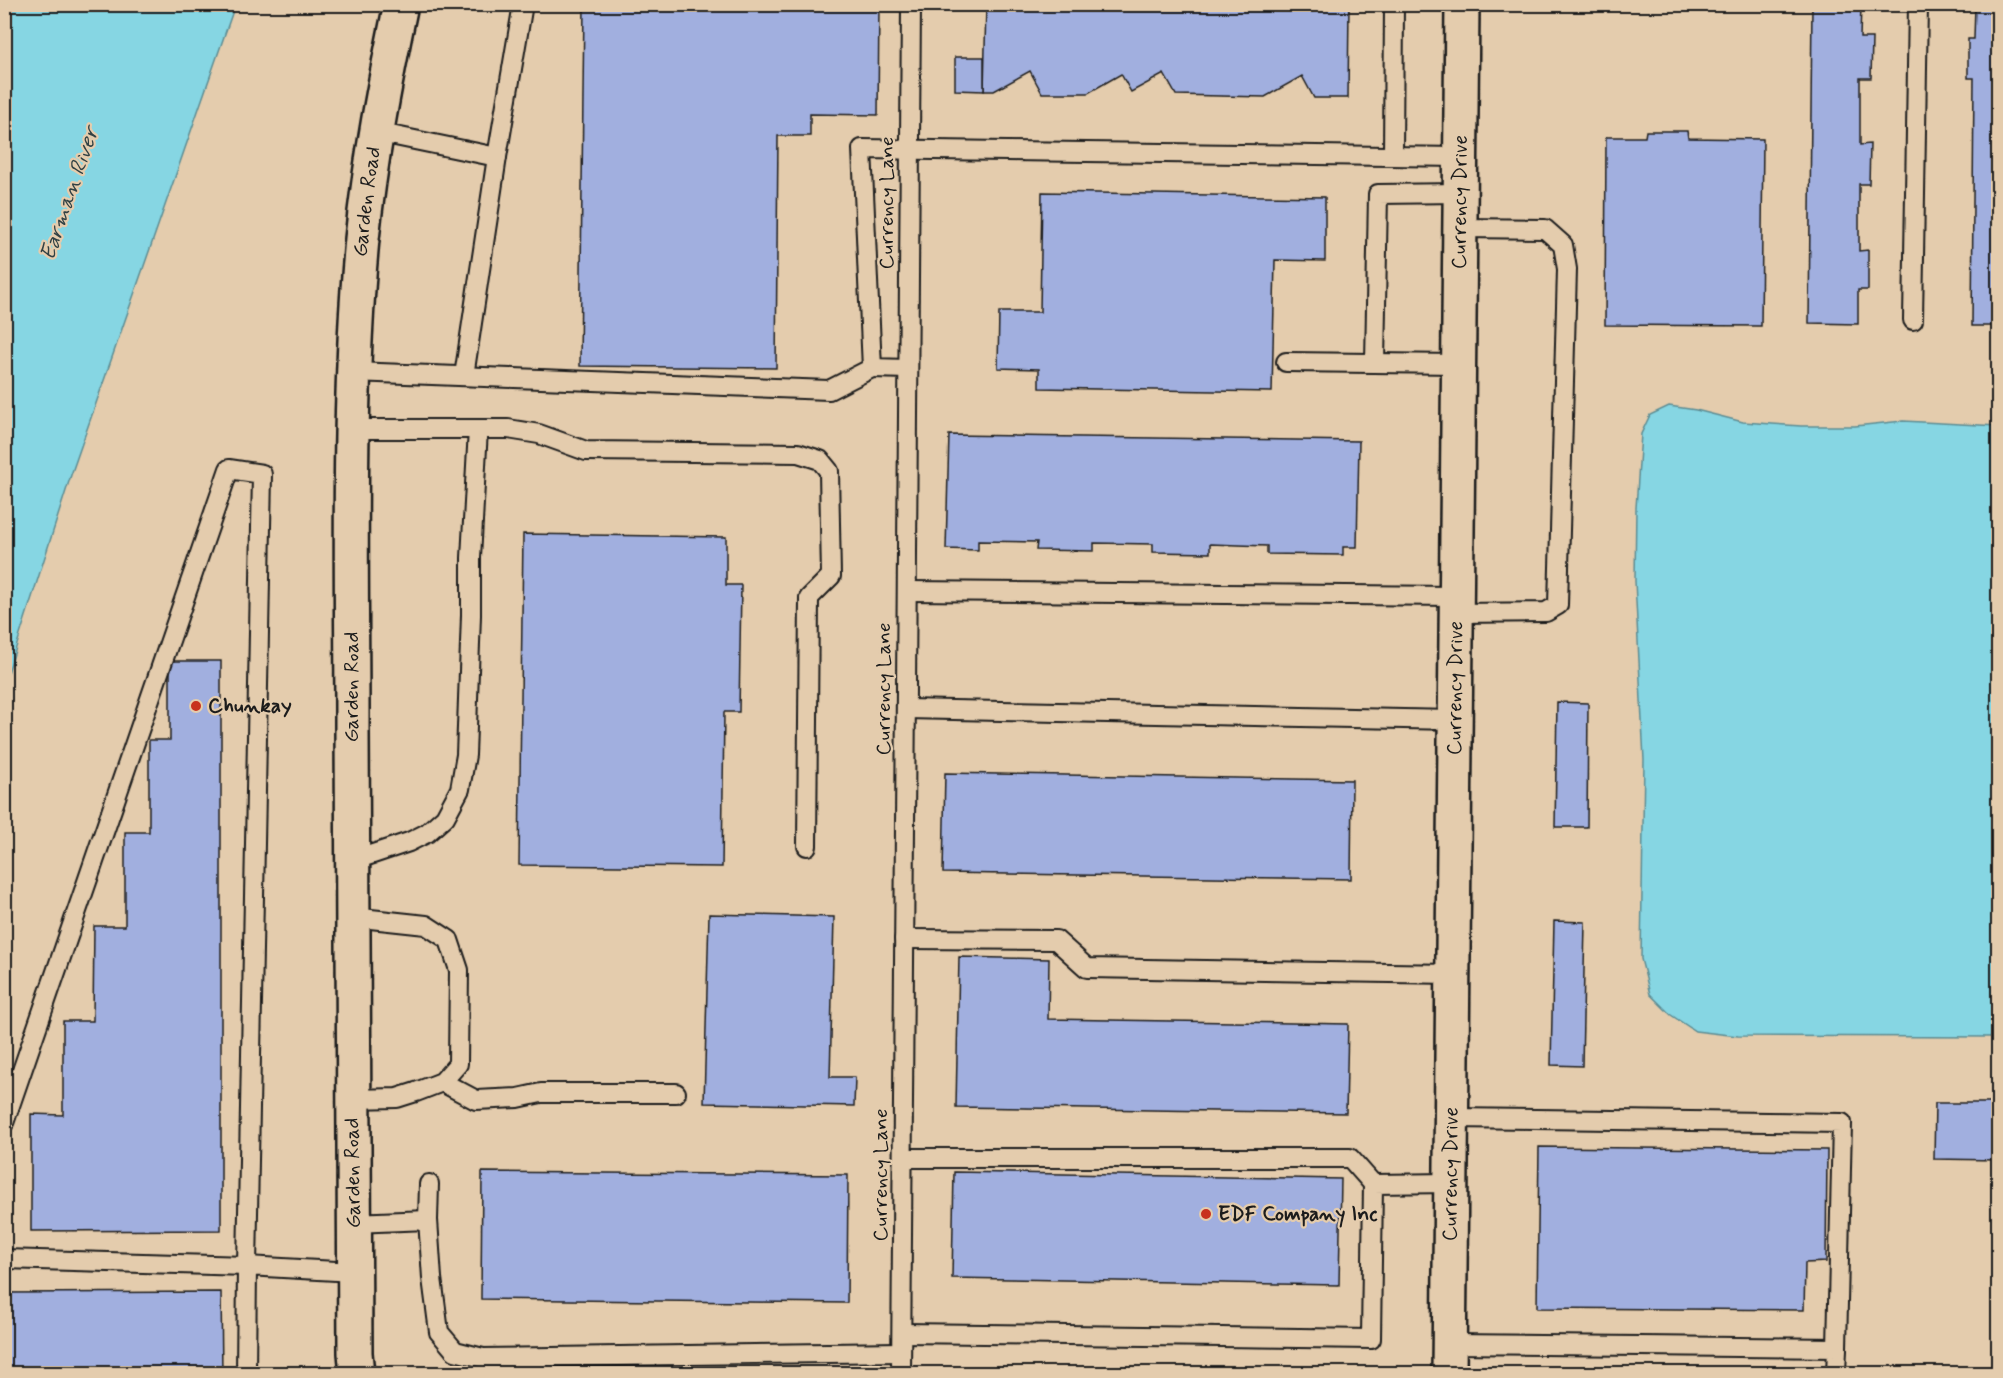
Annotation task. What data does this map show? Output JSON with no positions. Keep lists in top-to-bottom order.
{
  "streets": {
    "street": ["Garden Road", "Currency Drive"],
    "lane": ["Currency Lane"]
  },
  "water": ["Earman River"],
  "places": ["Chunkay", "EDF Company Inc"]
}
